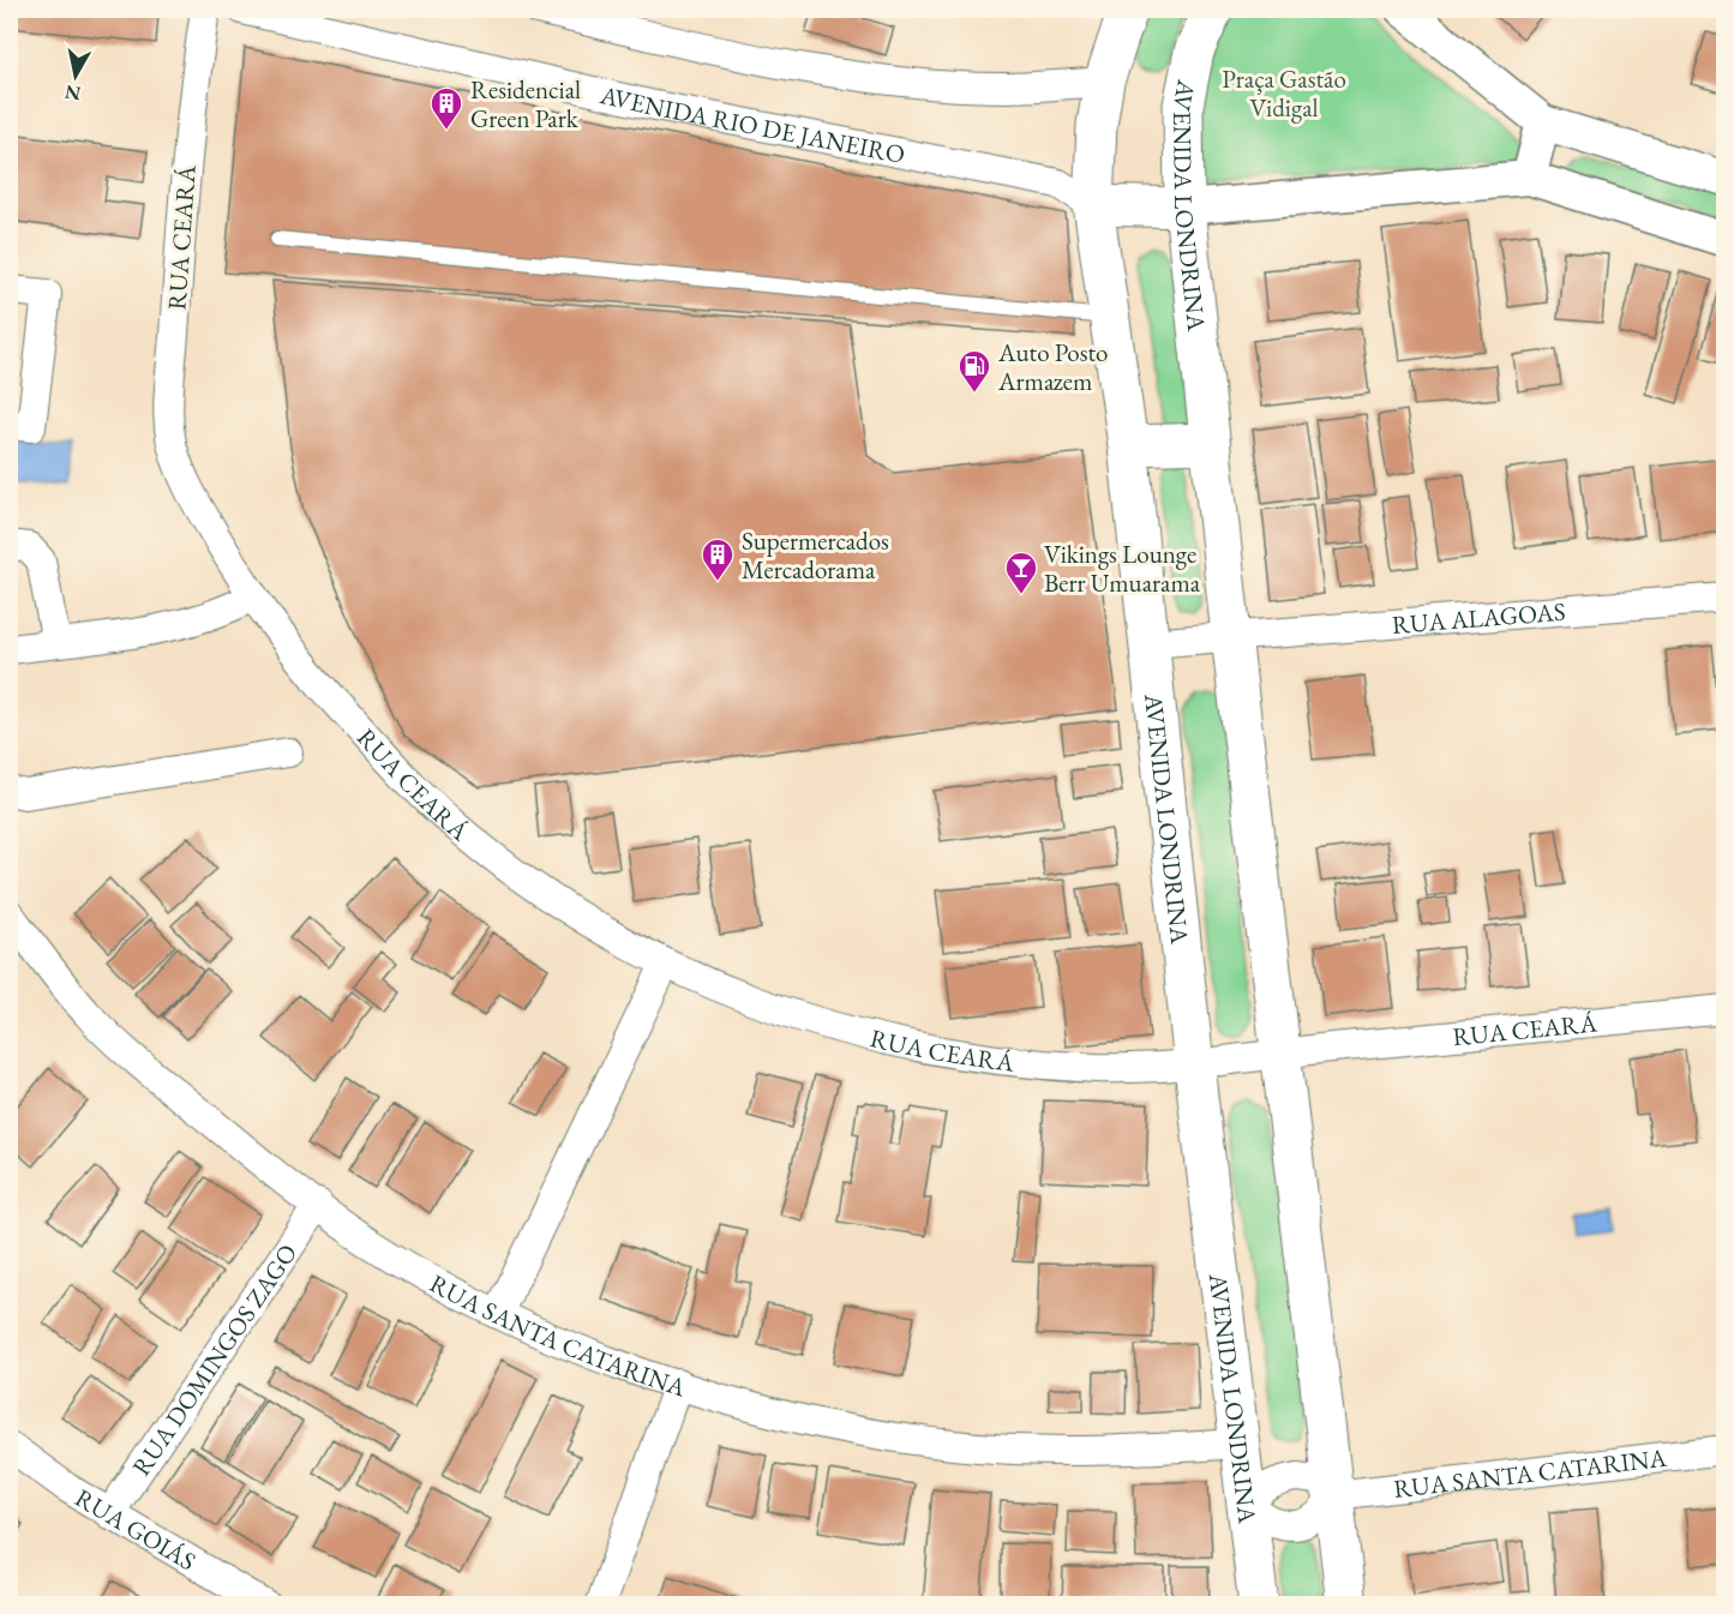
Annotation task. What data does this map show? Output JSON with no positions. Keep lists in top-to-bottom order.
{
  "streets": {
    "main road": ["AVENIDA LONDRINA"],
    "street": [
      "AVENIDA RIO DE JANEIRO",
      "RUA CEARÁ",
      "RUA ALAGOAS",
      "RUA SANTA CATARINA",
      "RUA DOMINGOS ZAGO",
      "RUA GOIÁS"
    ]
  },
  "crossings": [
    ["AVENIDA RIO DE JANEIRO", "AVENIDA LONDRINA"],
    ["AVENIDA LONDRINA", "RUA CEARÁ"],
    ["AVENIDA LONDRINA", "RUA ALAGOAS"],
    ["AVENIDA LONDRINA", "RUA SANTA CATARINA"],
    ["RUA SANTA CATARINA", "RUA DOMINGOS ZAGO"],
    ["RUA DOMINGOS ZAGO", "RUA GOIÁS"]
  ],
  "parks": ["Praça Gastão Vidigal"],
  "places": {
    "building": ["Residencial Green Park", "Supermercados Mercadorama"],
    "fuel station": ["Auto Posto Armazem"],
    "bar": ["Vikings Lounge Berr Umuarama"]
  },
  "north": "bottom"
}
